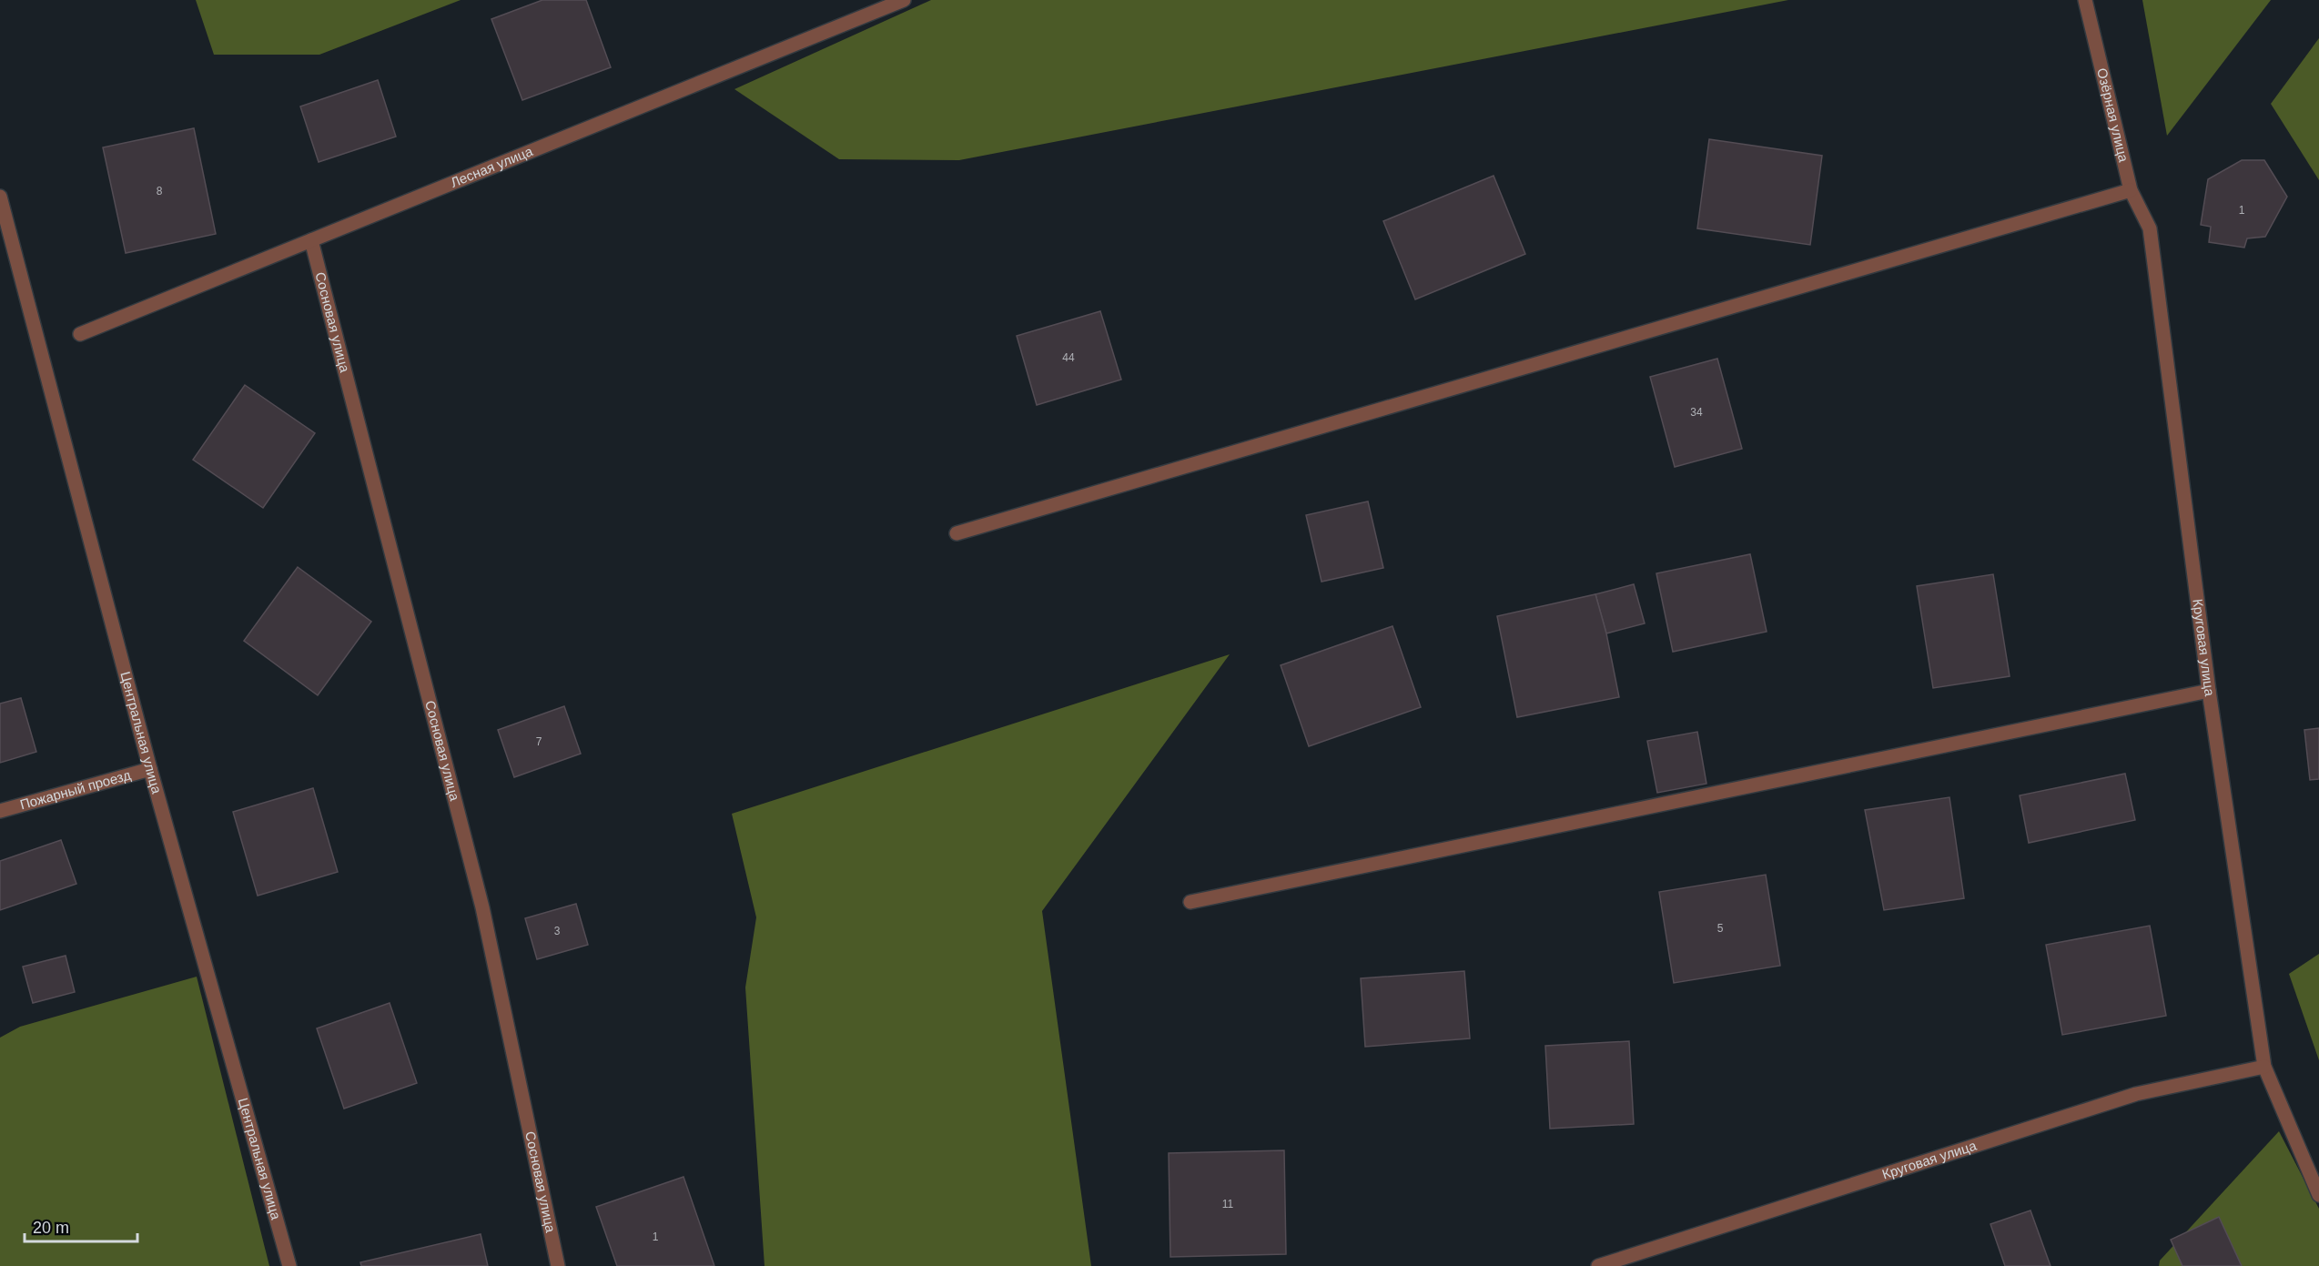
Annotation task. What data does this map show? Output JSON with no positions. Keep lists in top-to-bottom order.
{
  "streets": {
    "street": [
      "Озёрная улица",
      "Лесная улица",
      "Сосновая улица",
      "Круговая улица",
      "Центральная улица",
      "Пожарный проезд"
    ]
  },
  "crossings": [
    ["Озёрная улица", "Круговая улица"],
    ["Лесная улица", "Сосновая улица"],
    ["Центральная улица", "Пожарный проезд"]
  ],
  "house_numbers": [
    "8",
    "1",
    "44",
    "34",
    "7",
    "5",
    "3",
    "11",
    "1"
  ],
  "scale_bar": "20 m"
}
